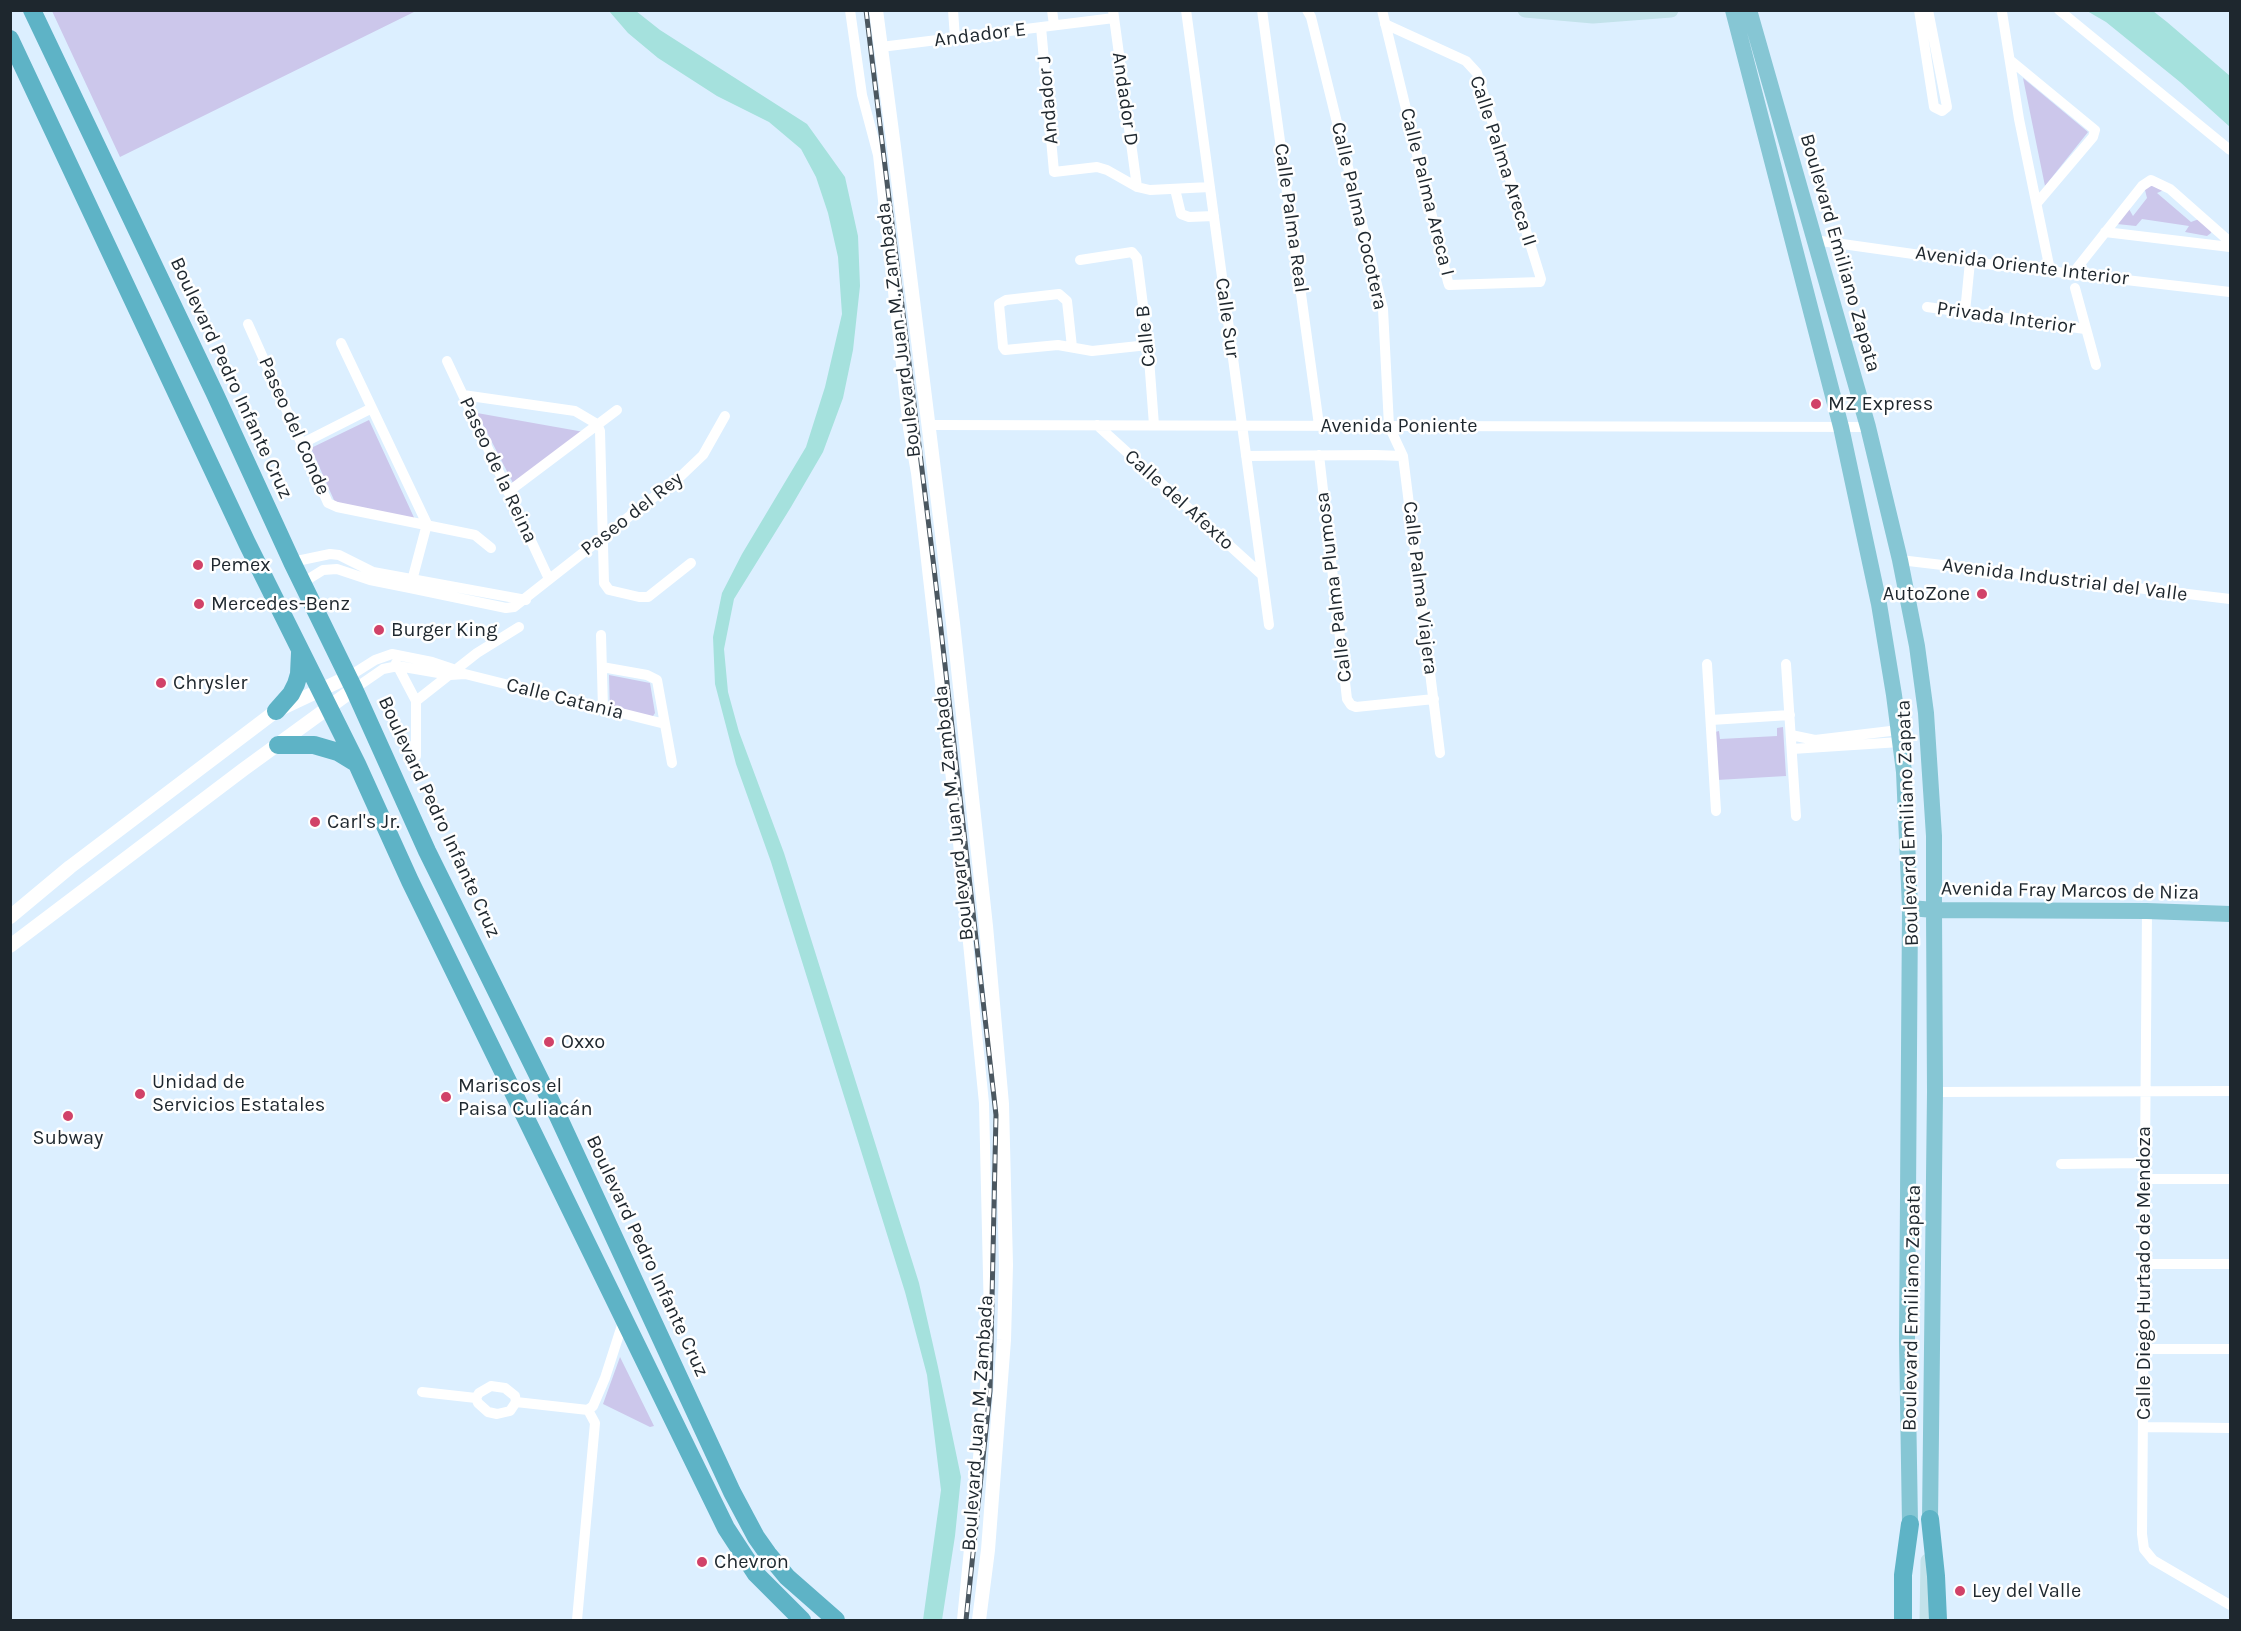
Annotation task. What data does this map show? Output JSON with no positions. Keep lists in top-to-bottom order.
{
  "streets": {
    "highway": ["Boulevard Pedro Infante Cruz"],
    "main road": ["Boulevard Emiliano Zapata", "Avenida Fray Marcos de Niza"],
    "street": [
      "Andador E",
      "Andador D",
      "Andador J",
      "Calle Palma Areca II",
      "Calle Palma Areca I",
      "Calle Palma Cocotera",
      "Calle Palma Real",
      "Avenida Oriente Interior",
      "Calle Sur",
      "Privada Interior",
      "Boulevard Juan M. Zambada",
      "Calle B",
      "Paseo del Conde",
      "Avenida Poniente",
      "Paseo de la Reina",
      "Calle del Afexto",
      "Paseo del Rey",
      "Avenida Industrial del Valle",
      "Calle Palma Plumosa",
      "Calle Palma Viajera",
      "Calle Catania",
      "Calle Diego Hurtado de Mendoza"
    ]
  },
  "crossings": [
    ["Andador E", "Andador D"],
    ["Andador E", "Andador J"],
    ["Andador E", "Boulevard Juan M. Zambada"],
    ["Andador D", "Andador J"],
    ["Calle Palma Areca II", "Calle Palma Areca I"],
    ["Calle Palma Cocotera", "Avenida Poniente"],
    ["Calle Palma Cocotera", "Calle Palma Viajera"],
    ["Calle Palma Real", "Avenida Poniente"],
    ["Boulevard Emiliano Zapata", "Avenida Oriente Interior"],
    ["Boulevard Emiliano Zapata", "Avenida Poniente"],
    ["Boulevard Emiliano Zapata", "Avenida Industrial del Valle"],
    ["Boulevard Emiliano Zapata", "Avenida Fray Marcos de Niza"],
    ["Calle Sur", "Avenida Poniente"],
    ["Calle Sur", "Calle del Afexto"],
    ["Boulevard Juan M. Zambada", "Avenida Poniente"],
    ["Calle B", "Avenida Poniente"],
    ["Boulevard Pedro Infante Cruz", "Paseo del Rey"],
    ["Avenida Poniente", "Calle del Afexto"],
    ["Avenida Poniente", "Calle Palma Viajera"],
    ["Paseo de la Reina", "Paseo del Rey"],
    ["Calle Palma Plumosa", "Calle Palma Viajera"],
    ["Avenida Fray Marcos de Niza", "Calle Diego Hurtado de Mendoza"]
  ],
  "places": [
    "MZ Express",
    "Pemex",
    "AutoZone",
    "Mercedes-Benz",
    "Burger King",
    "Chrysler",
    "Carl's Jr.",
    "Oxxo",
    "Unidad de Servicios Estatales",
    "Mariscos el Paisa Culiacán",
    "Subway",
    "Chevron",
    "Ley del Valle"
  ]
}
